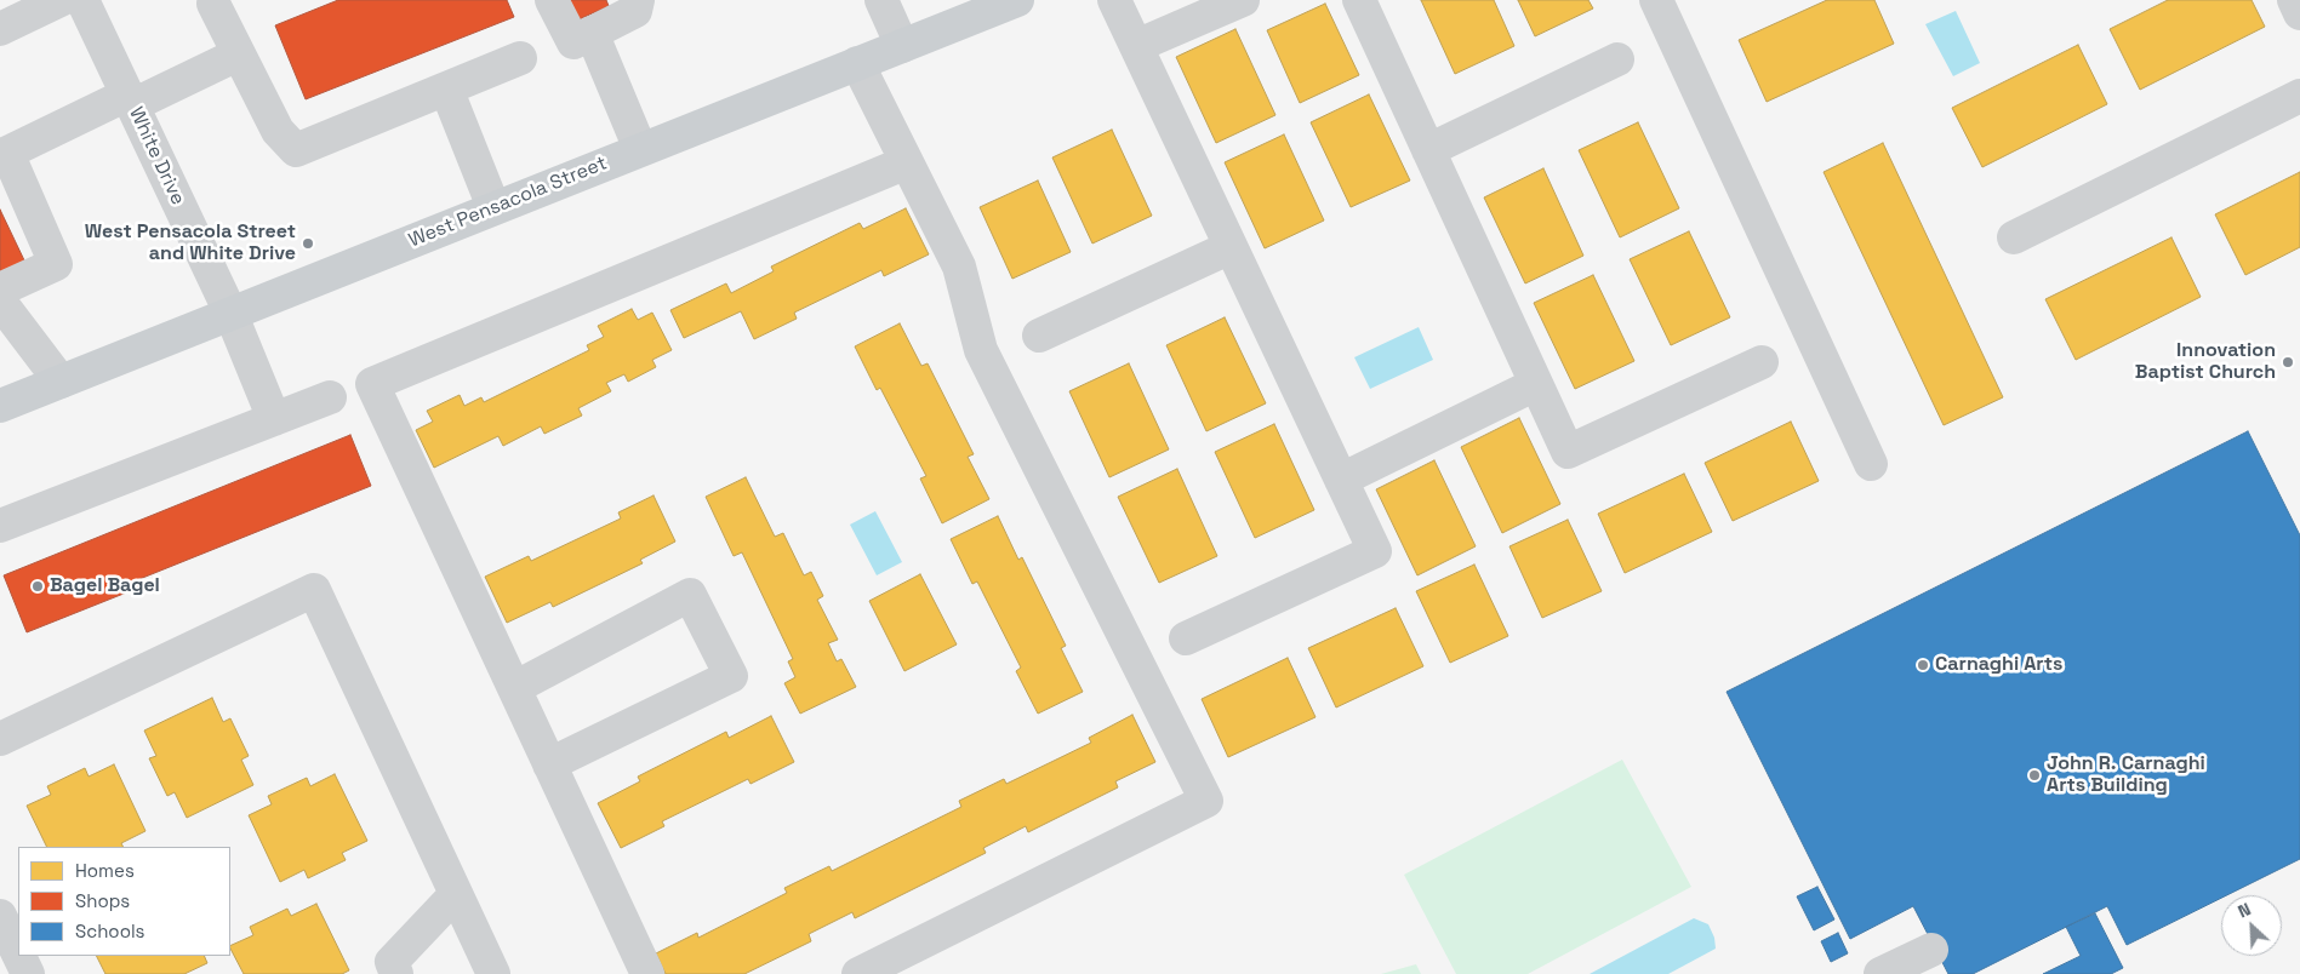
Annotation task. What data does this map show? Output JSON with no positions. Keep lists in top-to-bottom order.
{
  "streets": {
    "main road": ["West Pensacola Street"],
    "street": ["White Drive"]
  },
  "crossings": [
    ["White Drive", "West Pensacola Street"]
  ],
  "places": [
    "West Pensacola Street and White Drive",
    "Innovation Baptist Church",
    "Bagel Bagel",
    "Carnaghi Arts",
    "John R. Carnaghi Arts Building"
  ],
  "legend": ["Homes", "Shops", "Schools"],
  "north": "top left"
}
